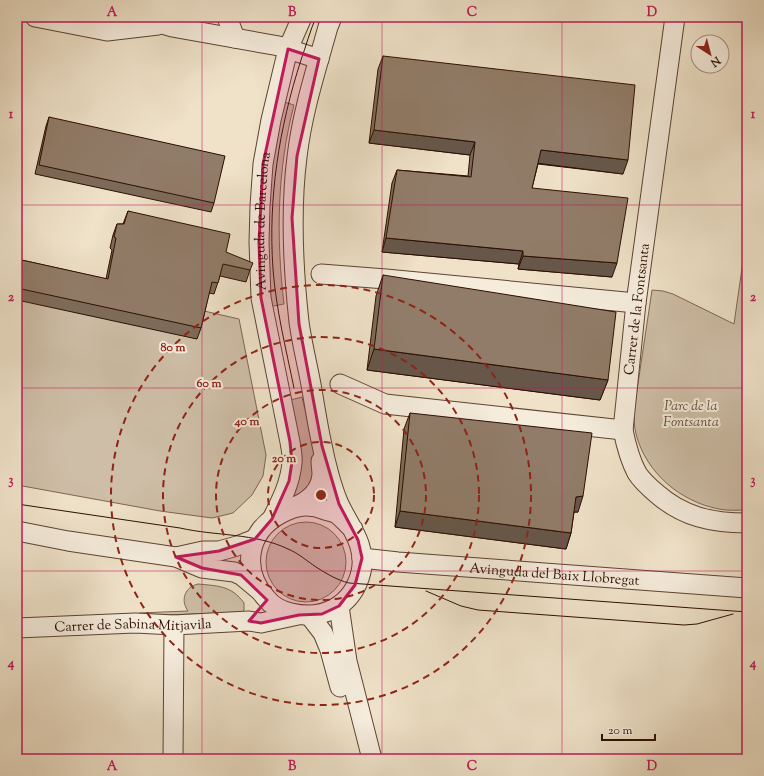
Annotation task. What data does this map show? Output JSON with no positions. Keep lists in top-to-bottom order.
{
  "streets": {
    "street": [
      "Avinguda de Barcelona",
      "Carrer de la Fontsanta",
      "Avinguda del Baix Llobregat",
      "Carrer de Sabina Mitjavila"
    ]
  },
  "crossings": [
    ["Avinguda de Barcelona", "Avinguda del Baix Llobregat"],
    ["Avinguda de Barcelona", "Carrer de Sabina Mitjavila"],
    ["Avinguda del Baix Llobregat", "Carrer de Sabina Mitjavila"]
  ],
  "parks": ["Parc de la Fontsanta"],
  "scale_bar": "20 m",
  "north": "bottom right",
  "grid": {
    "columns": [
      "A",
      "B",
      "C",
      "D"
    ],
    "rows": [
      "1",
      "2",
      "3",
      "4"
    ]
  },
  "rings": [
    "80 m",
    "60 m",
    "40 m",
    "20 m"
  ]
}
